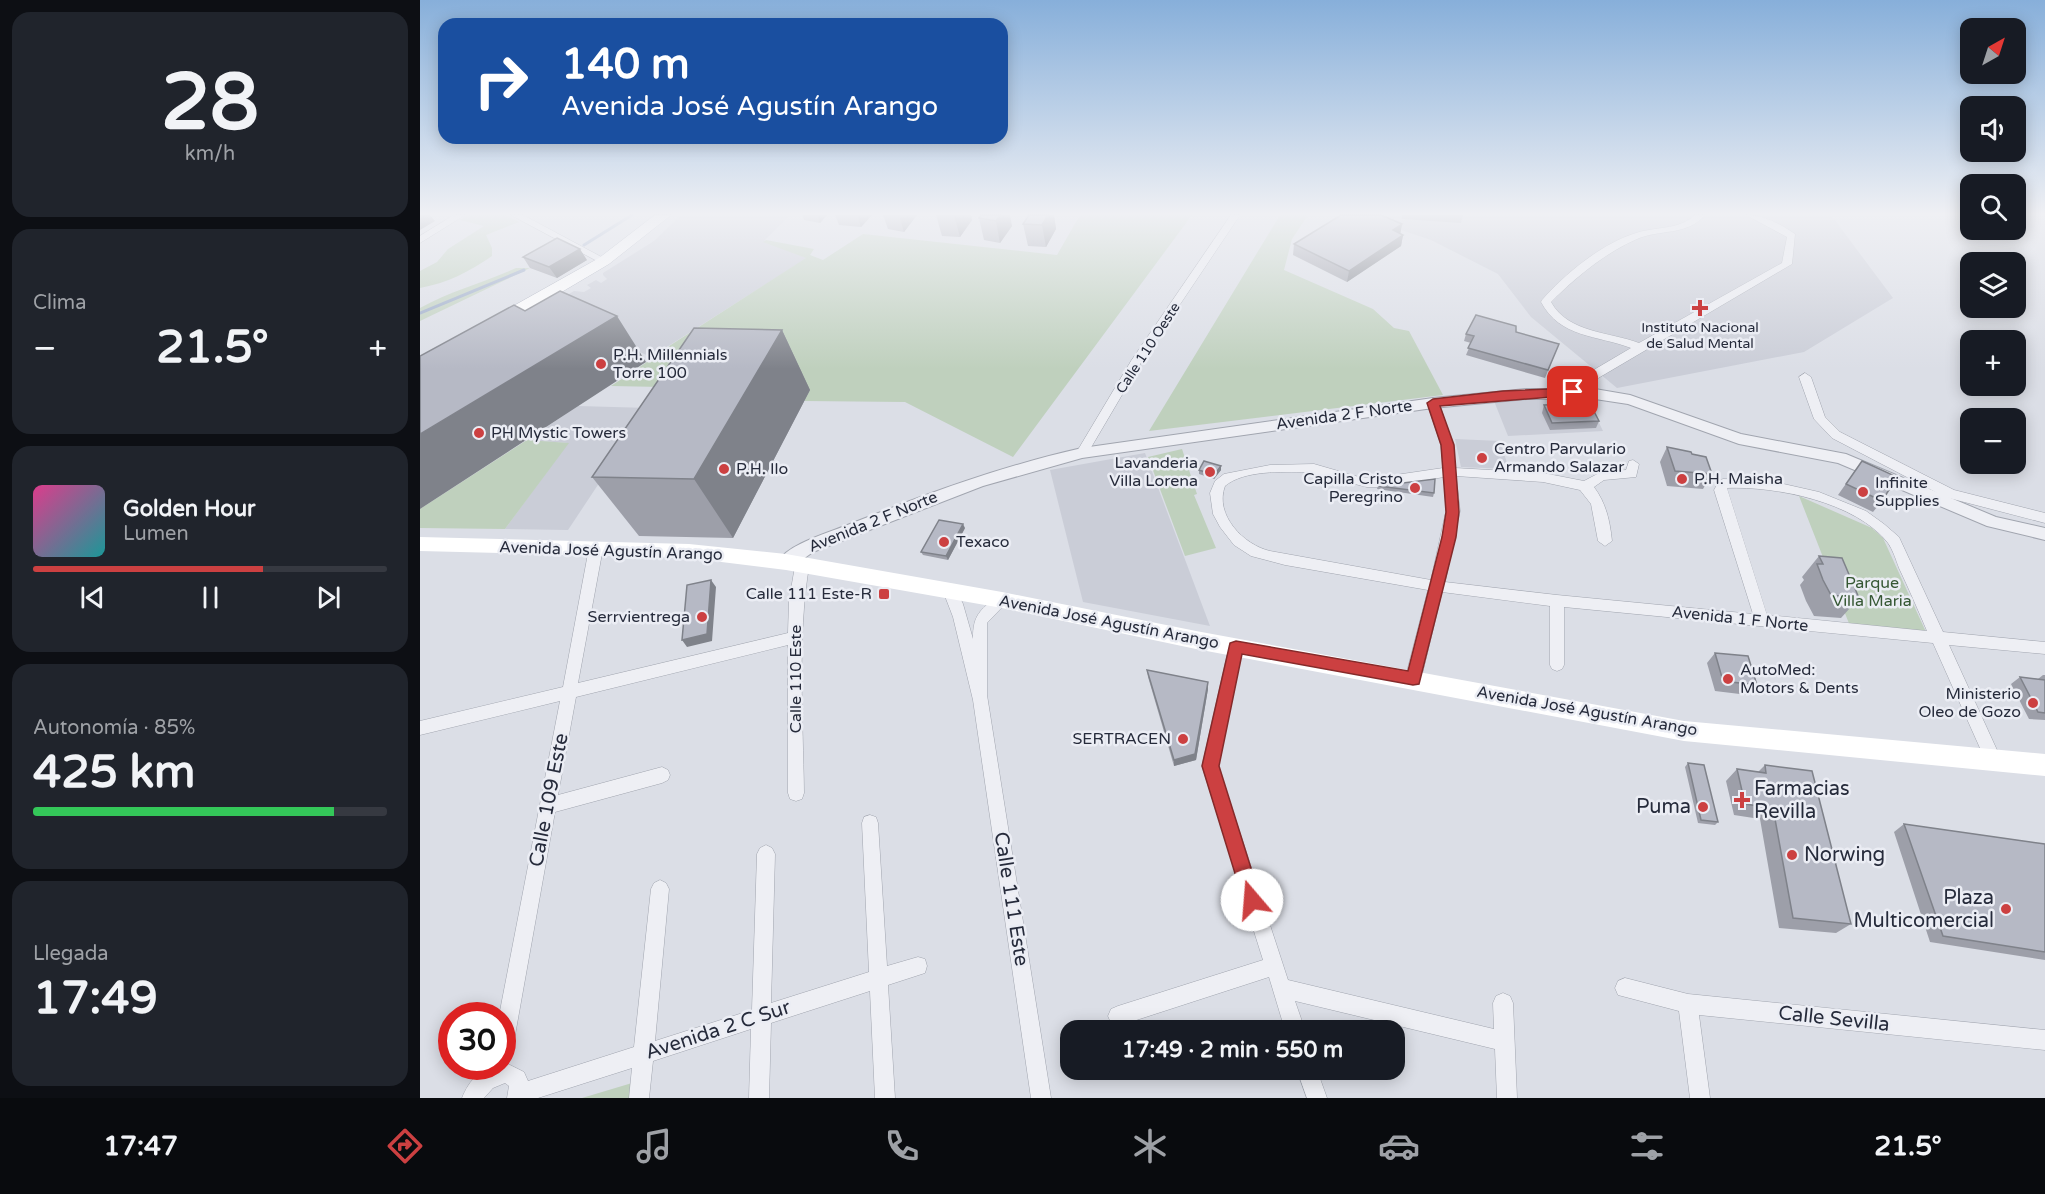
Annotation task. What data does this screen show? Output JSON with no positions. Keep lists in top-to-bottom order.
{
  "streets": {
    "main road": ["Avenida José Agustín Arango"],
    "street": [
      "Calle 110 Oeste",
      "Avenida 2 F Norte",
      "Avenida 1 F Norte",
      "Calle 110 Este",
      "Calle 109 Este",
      "Calle 111 Este",
      "Calle Sevilla",
      "Avenida 2 C Sur"
    ]
  },
  "crossings": [
    ["Calle 110 Oeste", "Avenida 2 F Norte"],
    ["Avenida 2 F Norte", "Avenida José Agustín Arango"],
    ["Avenida 2 F Norte", "Calle 110 Este"],
    ["Avenida José Agustín Arango", "Calle 110 Este"],
    ["Avenida José Agustín Arango", "Calle 109 Este"],
    ["Avenida José Agustín Arango", "Calle 111 Este"]
  ],
  "parks": ["Parque Villa Maria"],
  "places": {
    "health": ["Instituto Nacional de Salud Mental", "Farmacias Revilla"],
    "other": [
      "P.H. Millennials Torre 100",
      "PH Mystic Towers",
      "Centro Parvulario Armando Salazar",
      "P.H. Ilo",
      "Lavanderia Villa Lorena",
      "P.H. Maisha",
      "Capilla Cristo Peregrino",
      "Infinite Supplies",
      "Texaco",
      "Serrvientrega",
      "AutoMed: Motors & Dents",
      "Ministerio Oleo de Gozo",
      "SERTRACEN",
      "Puma",
      "Norwing",
      "Plaza Multicomercial"
    ],
    "transit": ["Calle 111 Este-R"]
  },
  "north": "top right",
  "page": {
    "tile": [
      ["28", "km/h"],
      "Clima",
      ["Autonomía · 85%", "425 km"],
      ["Llegada", "17:49"]
    ],
    "map_buttons": ["+", "−"],
    "turn": ["140 m", "Avenida José Agustín Arango"],
    "heat": ["−", "21.5°", "+"],
    "song": ["Golden Hour", "Lumen"],
    "limit": "30",
    "trip": "17:49 · 2 min · 550 m",
    "tabs": ["17:47", "21.5°"]
  }
}
